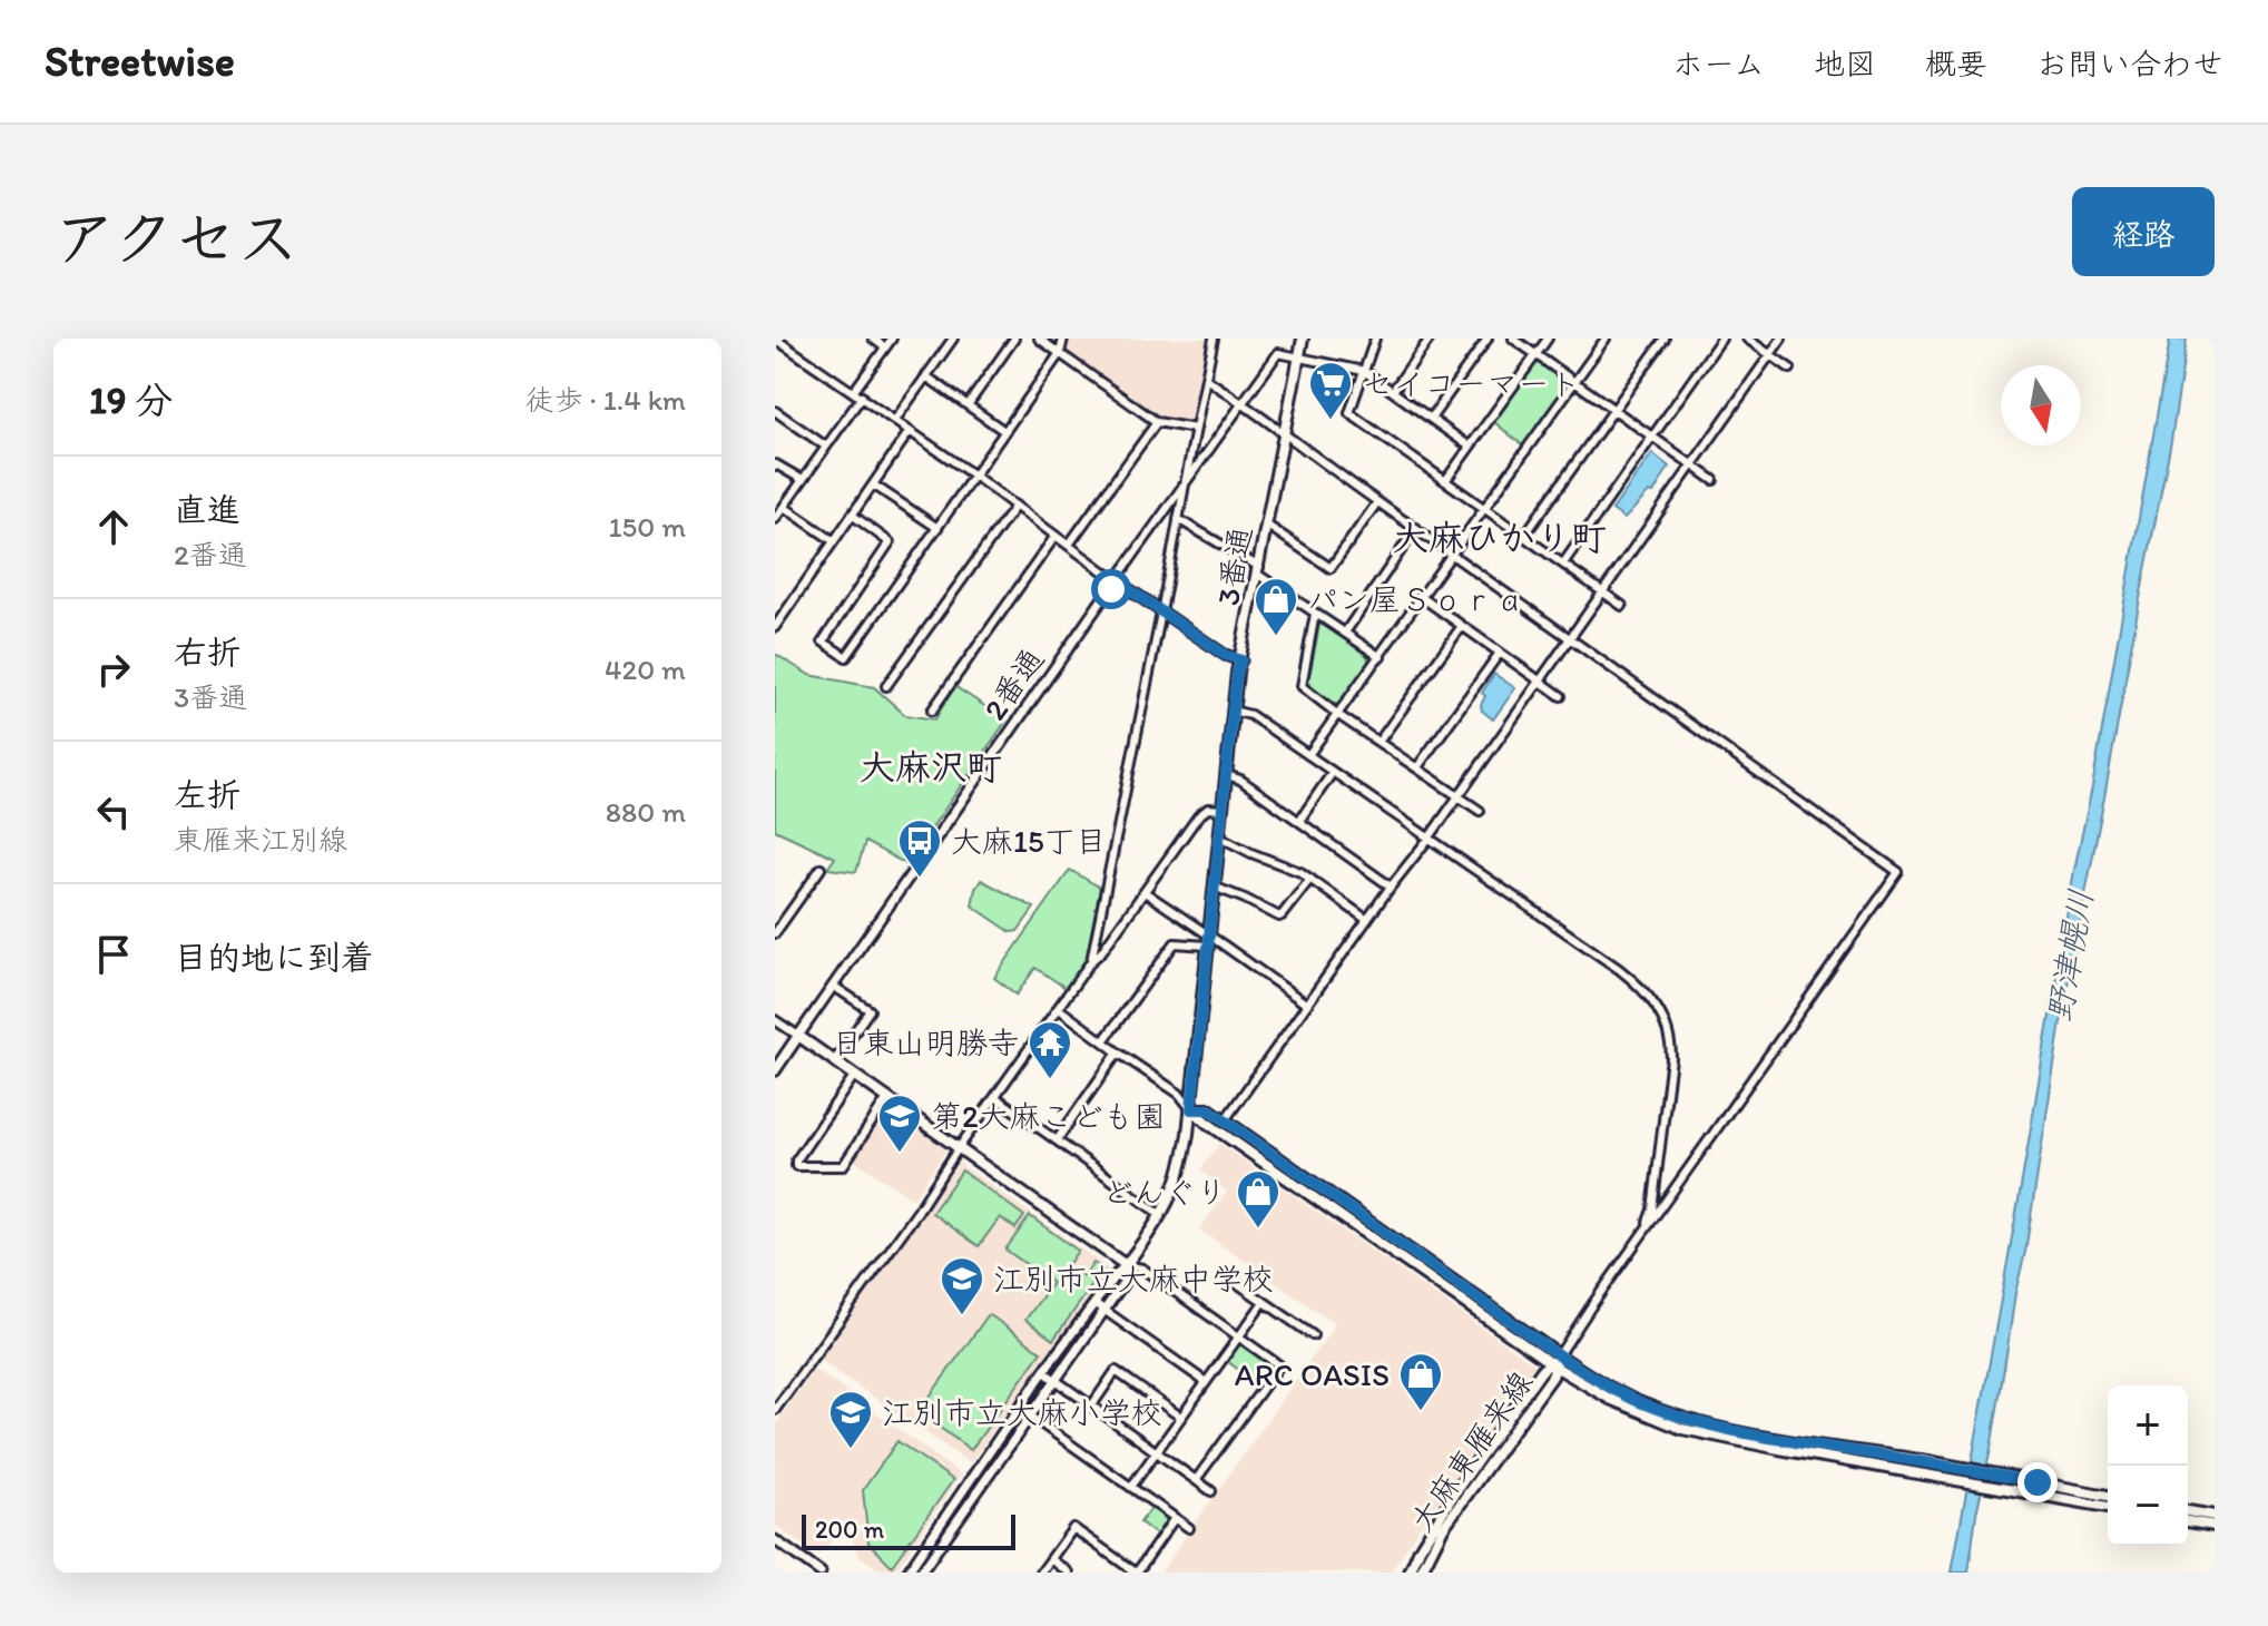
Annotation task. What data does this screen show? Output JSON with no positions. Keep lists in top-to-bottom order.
{
  "streets": {
    "main road": ["3番通", "2番通", "大麻東雁来線"]
  },
  "districts": ["大麻ひかり町", "大麻沢町"],
  "water": ["野津幌川"],
  "places": {
    "supermarket": ["セイコーマート"],
    "shop": ["パン屋Ｓｏｒａ", "どんぐり", "ARC OASIS"],
    "bus stop": ["大麻15丁目"],
    "temple": ["日東山明勝寺"],
    "school or university": ["第2大麻こども園", "江別市立大麻中学校", "江別市立大麻小学校"]
  },
  "scale_bar": "200 m",
  "north": "bottom",
  "page": {
    "header": "Streetwise",
    "nav": [
      "ホーム",
      "地図",
      "概要",
      "お問い合わせ"
    ],
    "title": "アクセス",
    "buttons": "経路",
    "heading": ["19 分", "徒歩 · 1.4 km"],
    "list": [
      ["直進", "2番通", "150 m"],
      ["右折", "3番通", "420 m"],
      ["左折", "東雁来江別線", "880 m"],
      "目的地に到着"
    ],
    "map_buttons": ["+", "−"],
    "scale": "200 m"
  }
}
